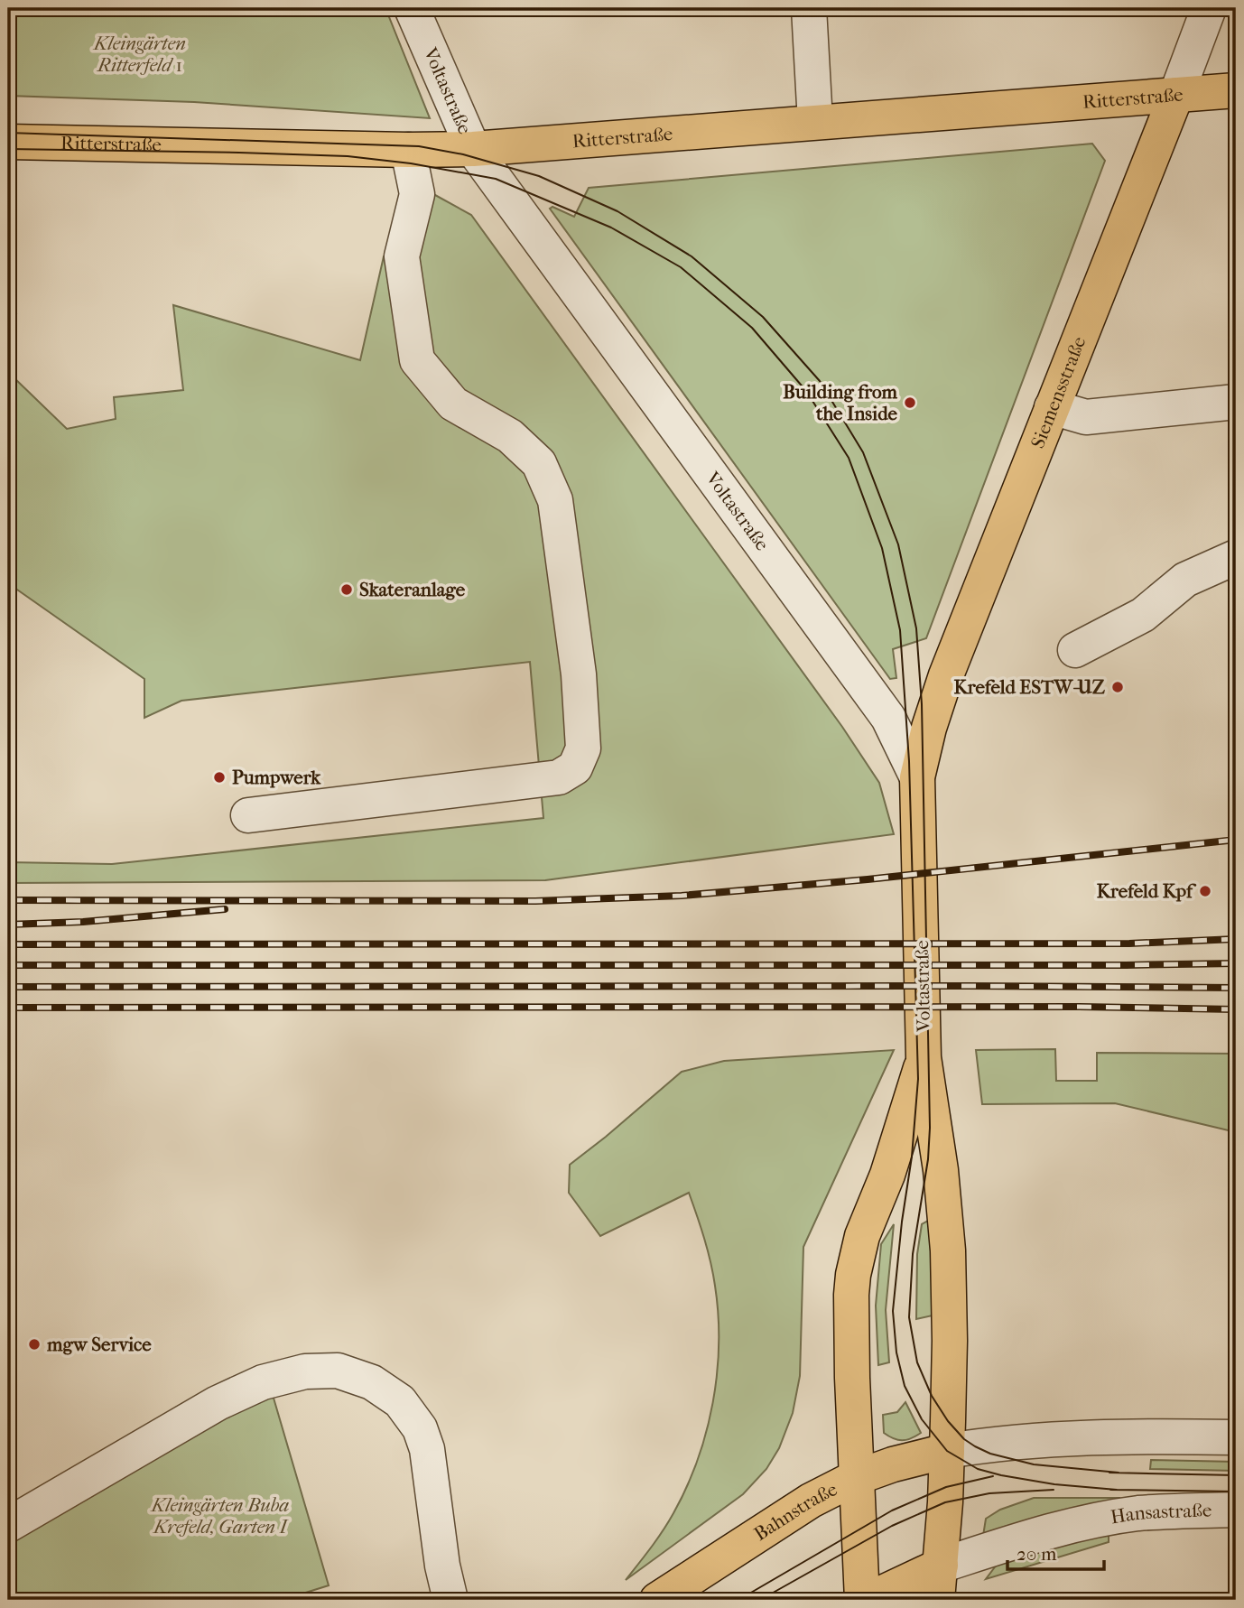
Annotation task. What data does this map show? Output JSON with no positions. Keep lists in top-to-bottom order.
{
  "streets": {
    "main road": [
      "Voltastraße",
      "Ritterstraße",
      "Siemensstraße",
      "Bahnstraße"
    ],
    "street": ["Hansastraße"]
  },
  "crossings": [
    ["Voltastraße", "Ritterstraße"],
    ["Voltastraße", "Siemensstraße"],
    ["Voltastraße", "Bahnstraße"],
    ["Voltastraße", "Hansastraße"],
    ["Ritterstraße", "Siemensstraße"]
  ],
  "parks": ["Kleingärten Ritterfeld 1", "Kleingärten Buba Krefeld, Garten I"],
  "places": [
    "Building from the Inside",
    "Skateranlage",
    "Krefeld ESTW-UZ",
    "Pumpwerk",
    "Krefeld Kpf",
    "mgw Service"
  ],
  "scale_bar": "20 m"
}
